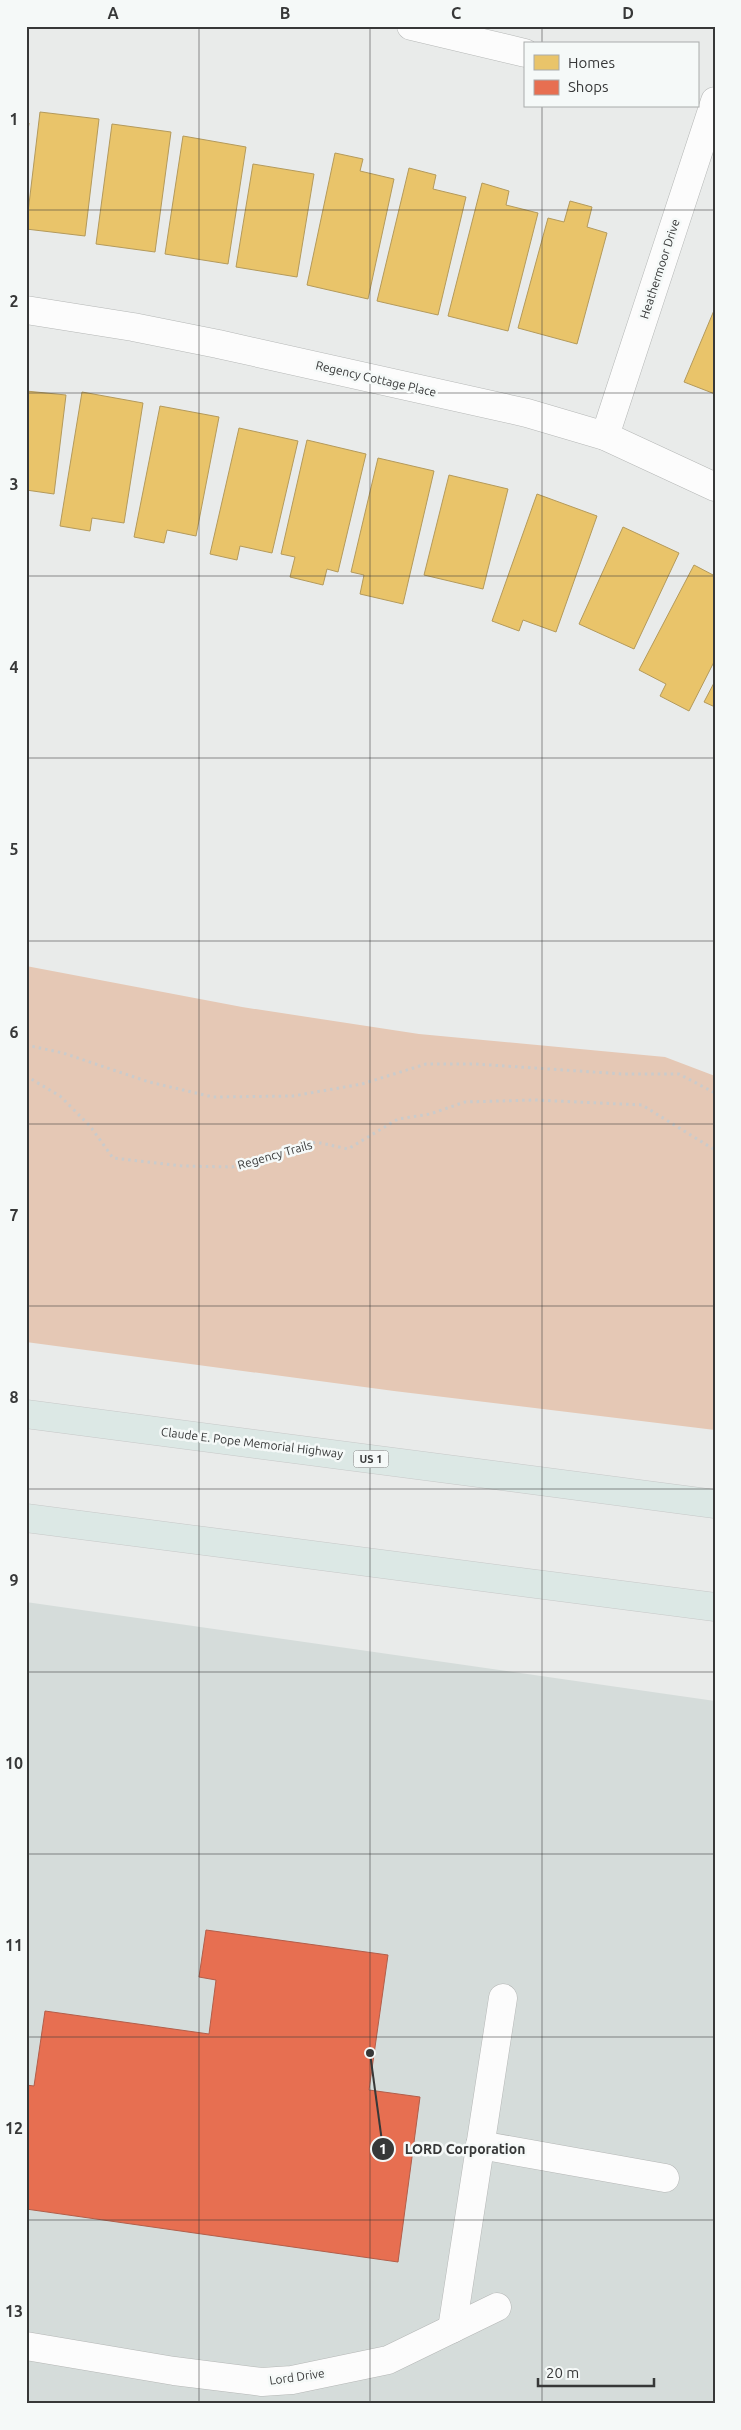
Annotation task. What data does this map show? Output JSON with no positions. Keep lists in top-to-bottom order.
{
  "streets": {
    "highway": ["Claude E. Pope Memorial Highway", "US 1"],
    "street": ["Heathermoor Drive", "Regency Cottage Place", "Lord Drive"],
    "path": ["Regency Trails"]
  },
  "crossings": [
    ["Heathermoor Drive", "Regency Cottage Place"]
  ],
  "places": ["LORD Corporation"],
  "legend": ["Homes", "Shops"],
  "scale_bar": "20 m",
  "grid": {
    "columns": [
      "A",
      "B",
      "C",
      "D"
    ],
    "rows": [
      "1",
      "2",
      "3",
      "4",
      "5",
      "6",
      "7",
      "8",
      "9",
      "10",
      "11",
      "12",
      "13"
    ]
  }
}
